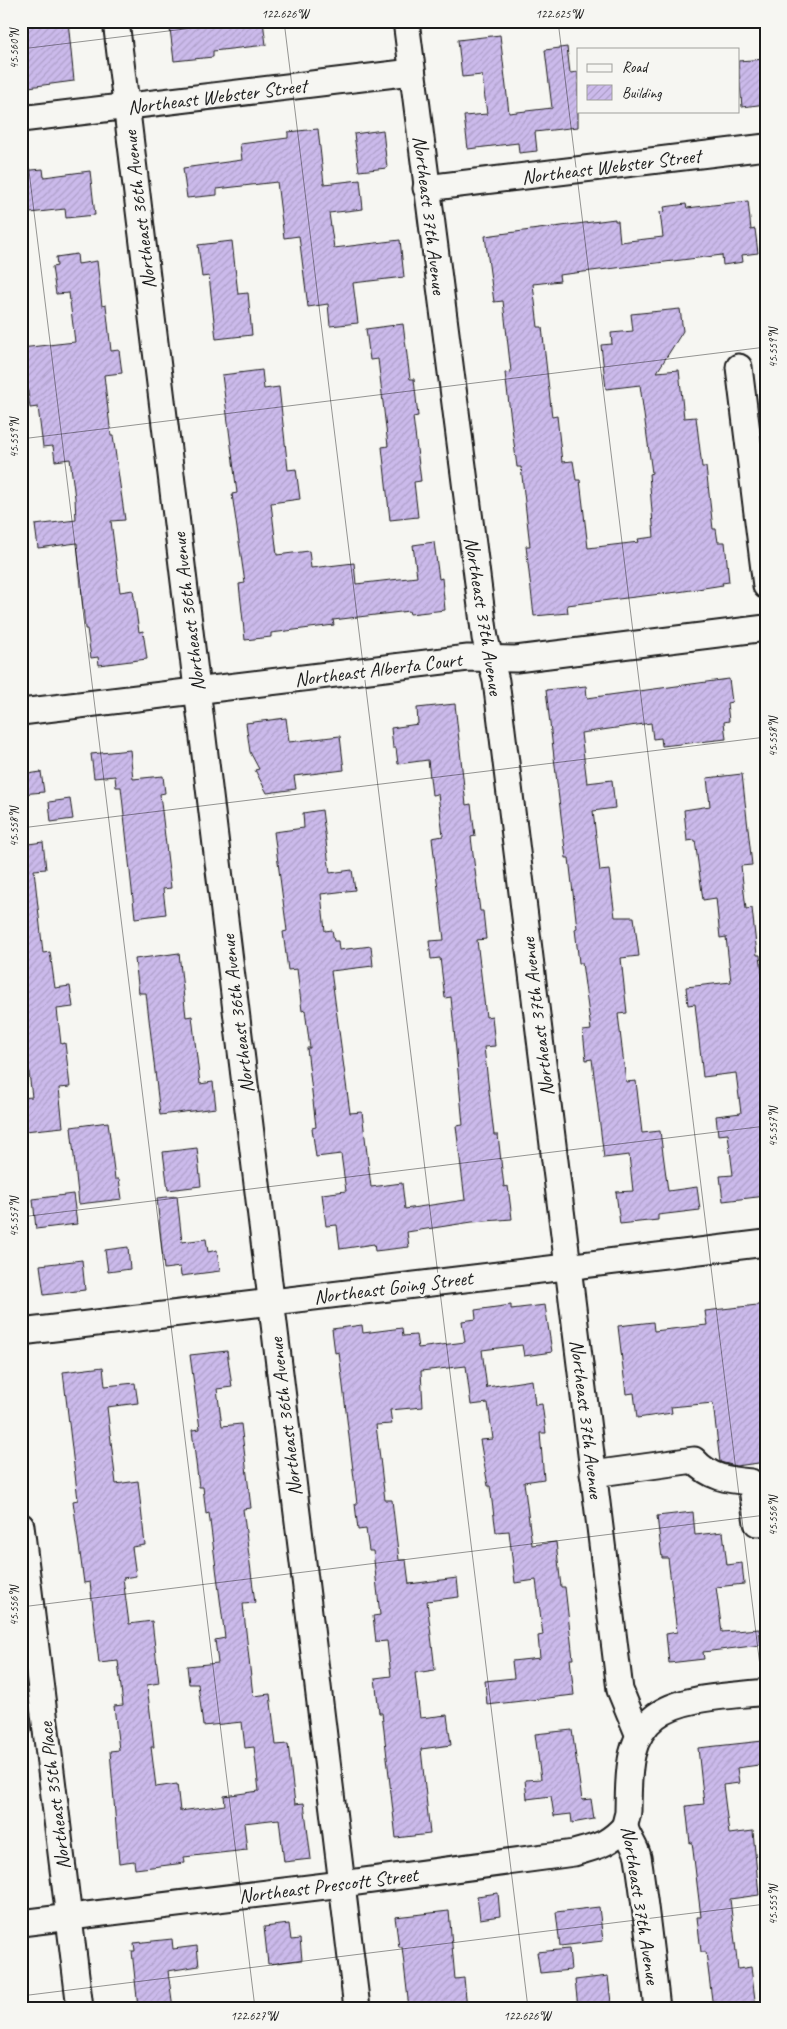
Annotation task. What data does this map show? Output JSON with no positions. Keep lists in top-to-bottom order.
{
  "streets": {
    "street": [
      "Northeast Webster Street",
      "Northeast 36th Avenue",
      "Northeast 37th Avenue",
      "Northeast Alberta Court",
      "Northeast Going Street",
      "Northeast 35th Place",
      "Northeast Prescott Street"
    ]
  },
  "crossings": [
    ["Northeast Webster Street", "Northeast 36th Avenue"],
    ["Northeast Webster Street", "Northeast 37th Avenue"],
    ["Northeast 36th Avenue", "Northeast Alberta Court"],
    ["Northeast 36th Avenue", "Northeast Going Street"],
    ["Northeast 36th Avenue", "Northeast Prescott Street"],
    ["Northeast 37th Avenue", "Northeast Alberta Court"],
    ["Northeast 37th Avenue", "Northeast Going Street"],
    ["Northeast 37th Avenue", "Northeast Prescott Street"],
    ["Northeast 35th Place", "Northeast Prescott Street"]
  ],
  "legend": ["Road", "Building"],
  "coordinates": [
    "122.626°W",
    "122.625°W",
    "45.560°N",
    "45.559°N",
    "45.558°N",
    "45.557°N",
    "45.556°N",
    "45.555°N",
    "122.627°W"
  ]
}
